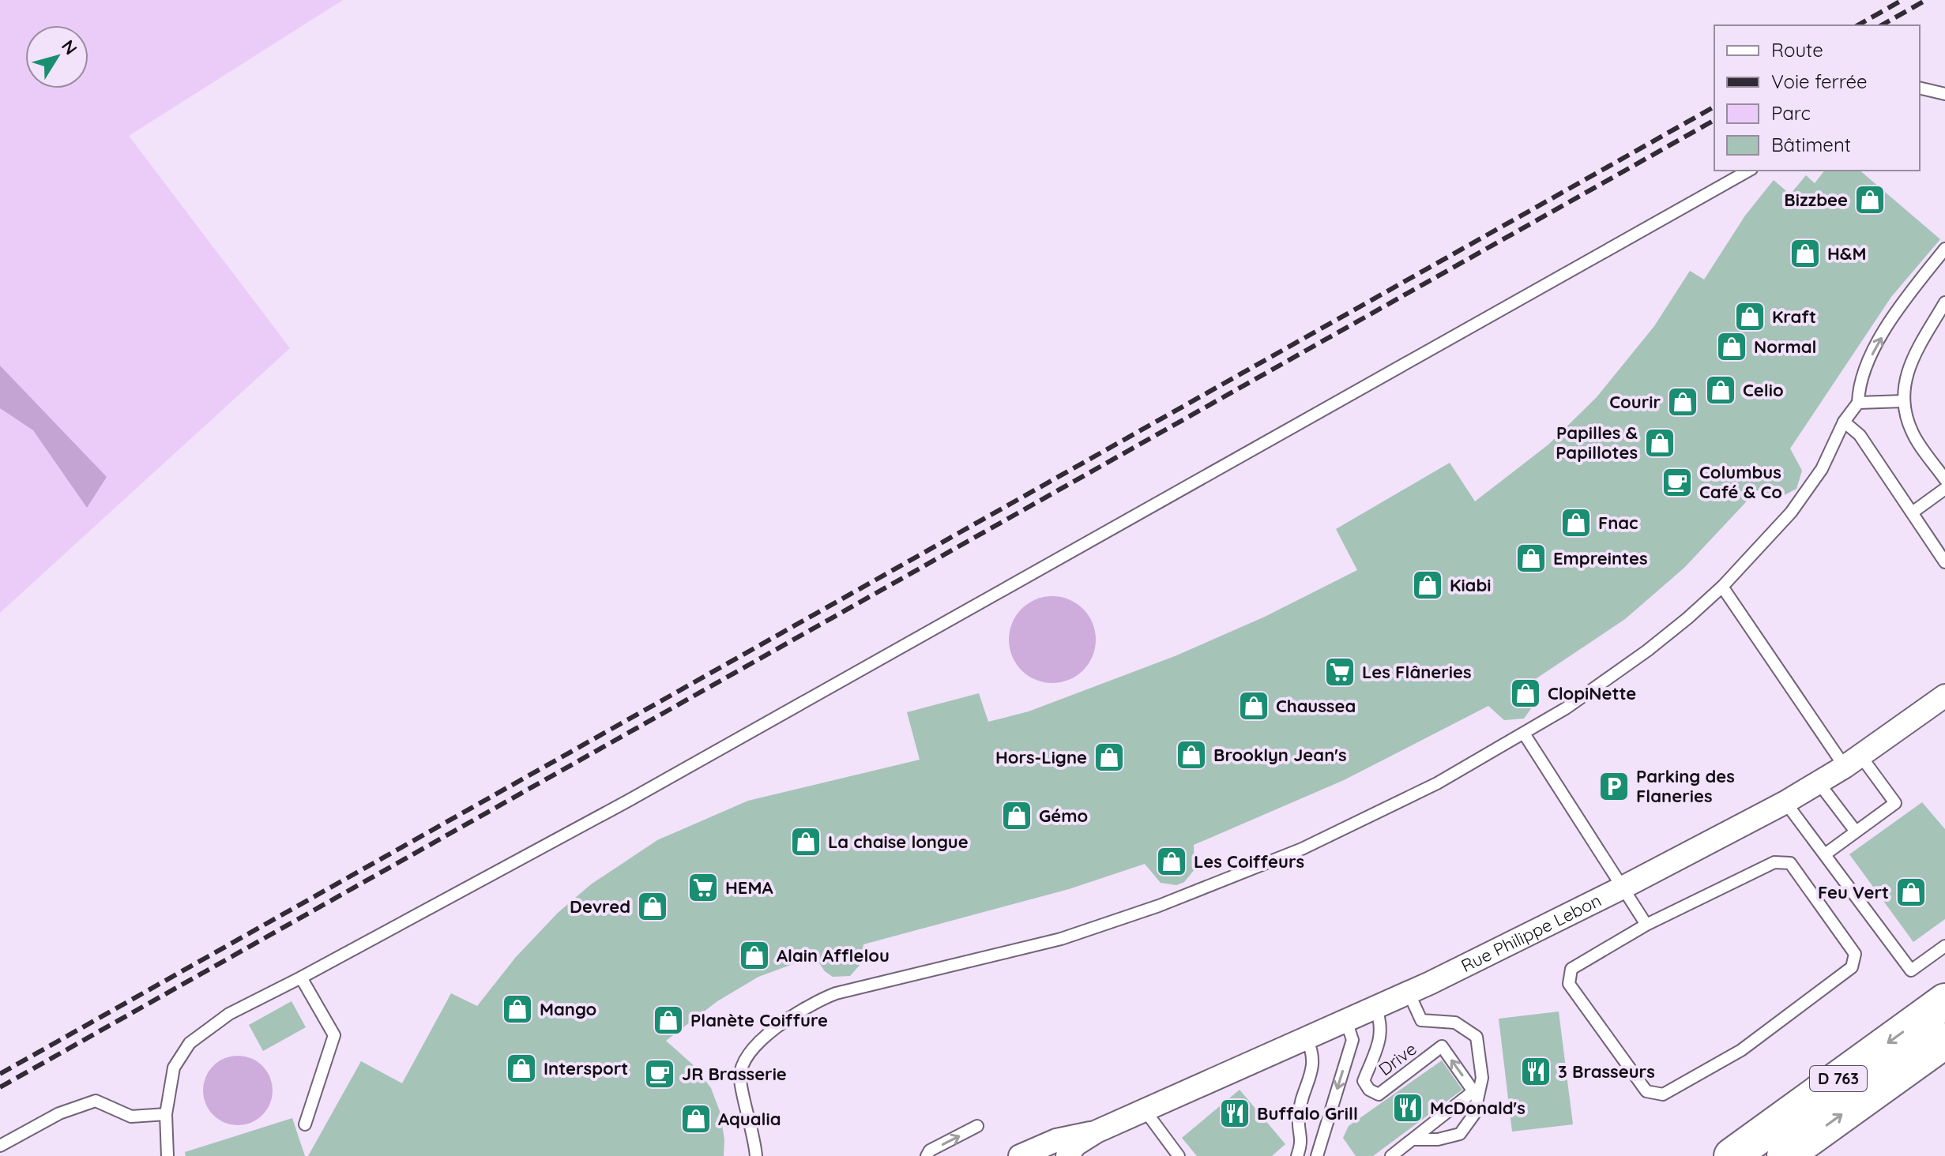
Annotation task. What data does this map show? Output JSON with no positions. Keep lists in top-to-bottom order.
{
  "streets": {
    "highway": ["D 763"],
    "street": ["Rue Philippe Lebon"],
    "lane": ["Drive"]
  },
  "crossings": [
    ["Rue Philippe Lebon", "Drive"]
  ],
  "places": {
    "shop": [
      "Bizzbee",
      "H&M",
      "Kraft",
      "Normal",
      "Celio",
      "Courir",
      "Papilles & Papillotes",
      "Fnac",
      "Empreintes",
      "Kiabi",
      "ClopiNette",
      "Chaussea",
      "Brooklyn Jean's",
      "Hors-Ligne",
      "Gémo",
      "La chaise longue",
      "Les Coiffeurs",
      "Feu Vert",
      "Devred",
      "Alain Afflelou",
      "Mango",
      "Planète Coiffure",
      "Intersport",
      "Aqualia"
    ],
    "cafe": ["Columbus Café & Co", "JR Brasserie"],
    "supermarket": ["Les Flâneries", "HEMA"],
    "parking": ["Parking des Flaneries"],
    "restaurant": ["3 Brasseurs", "McDonald's", "Buffalo Grill"]
  },
  "legend": [
    "Route",
    "Voie ferrée",
    "Parc",
    "Bâtiment"
  ],
  "north": "top right"
}
